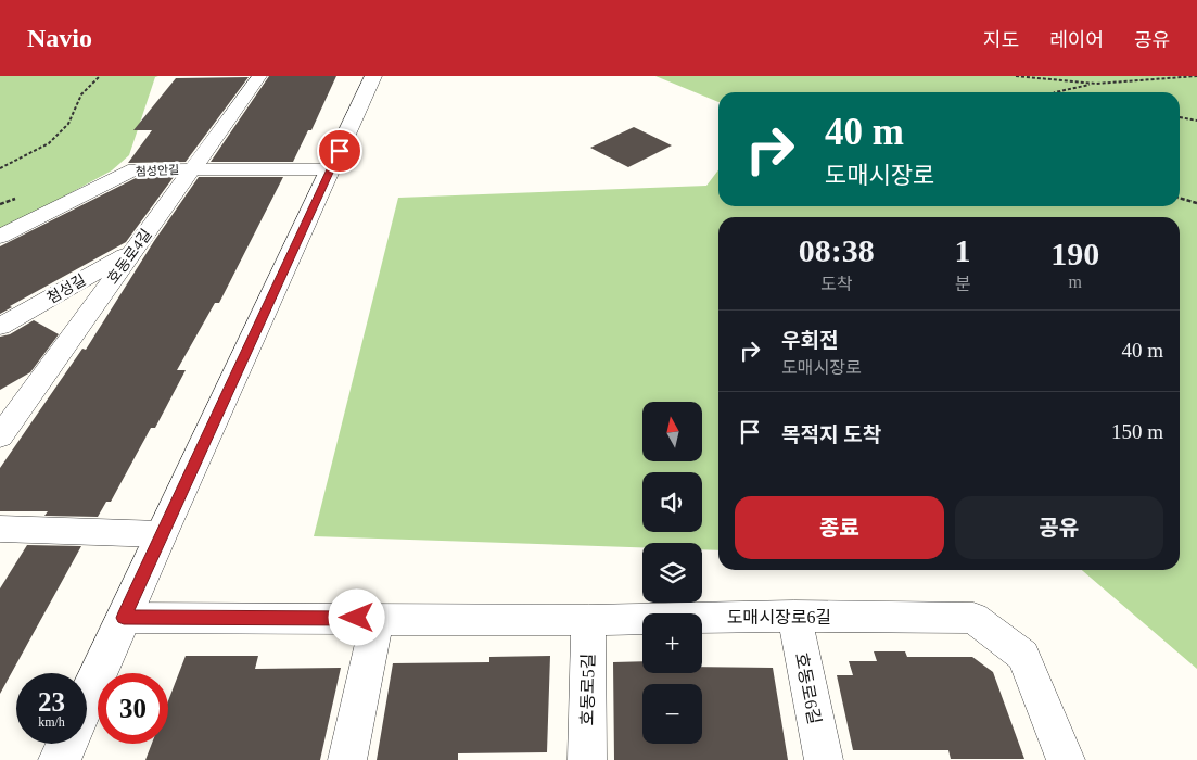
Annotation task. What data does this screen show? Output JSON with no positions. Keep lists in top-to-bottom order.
{
  "streets": {
    "street": [
      "첨성안길",
      "호동로4길",
      "첨성길",
      "도매시장로6길",
      "호동로6길",
      "호동로5길"
    ]
  },
  "crossings": [
    ["첨성안길", "호동로4길"],
    ["호동로4길", "첨성길"],
    ["도매시장로6길", "호동로6길"],
    ["도매시장로6길", "호동로5길"]
  ],
  "north": "top",
  "page": {
    "header": "Navio",
    "nav": ["지도", "레이어", "공유"],
    "turn": ["40 m", "도매시장로"],
    "eta": [
      "08:38",
      "도착",
      "1",
      "분",
      "190",
      "m"
    ],
    "list": [
      {
        "name": "우회전",
        "note": "도매시장로",
        "value": "40 m"
      },
      {
        "name": "목적지 도착",
        "value": "150 m"
      }
    ],
    "map_buttons": ["+", "−"],
    "buttons": ["종료", "공유"],
    "speed": "23 km/h",
    "limit": "30"
  }
}
